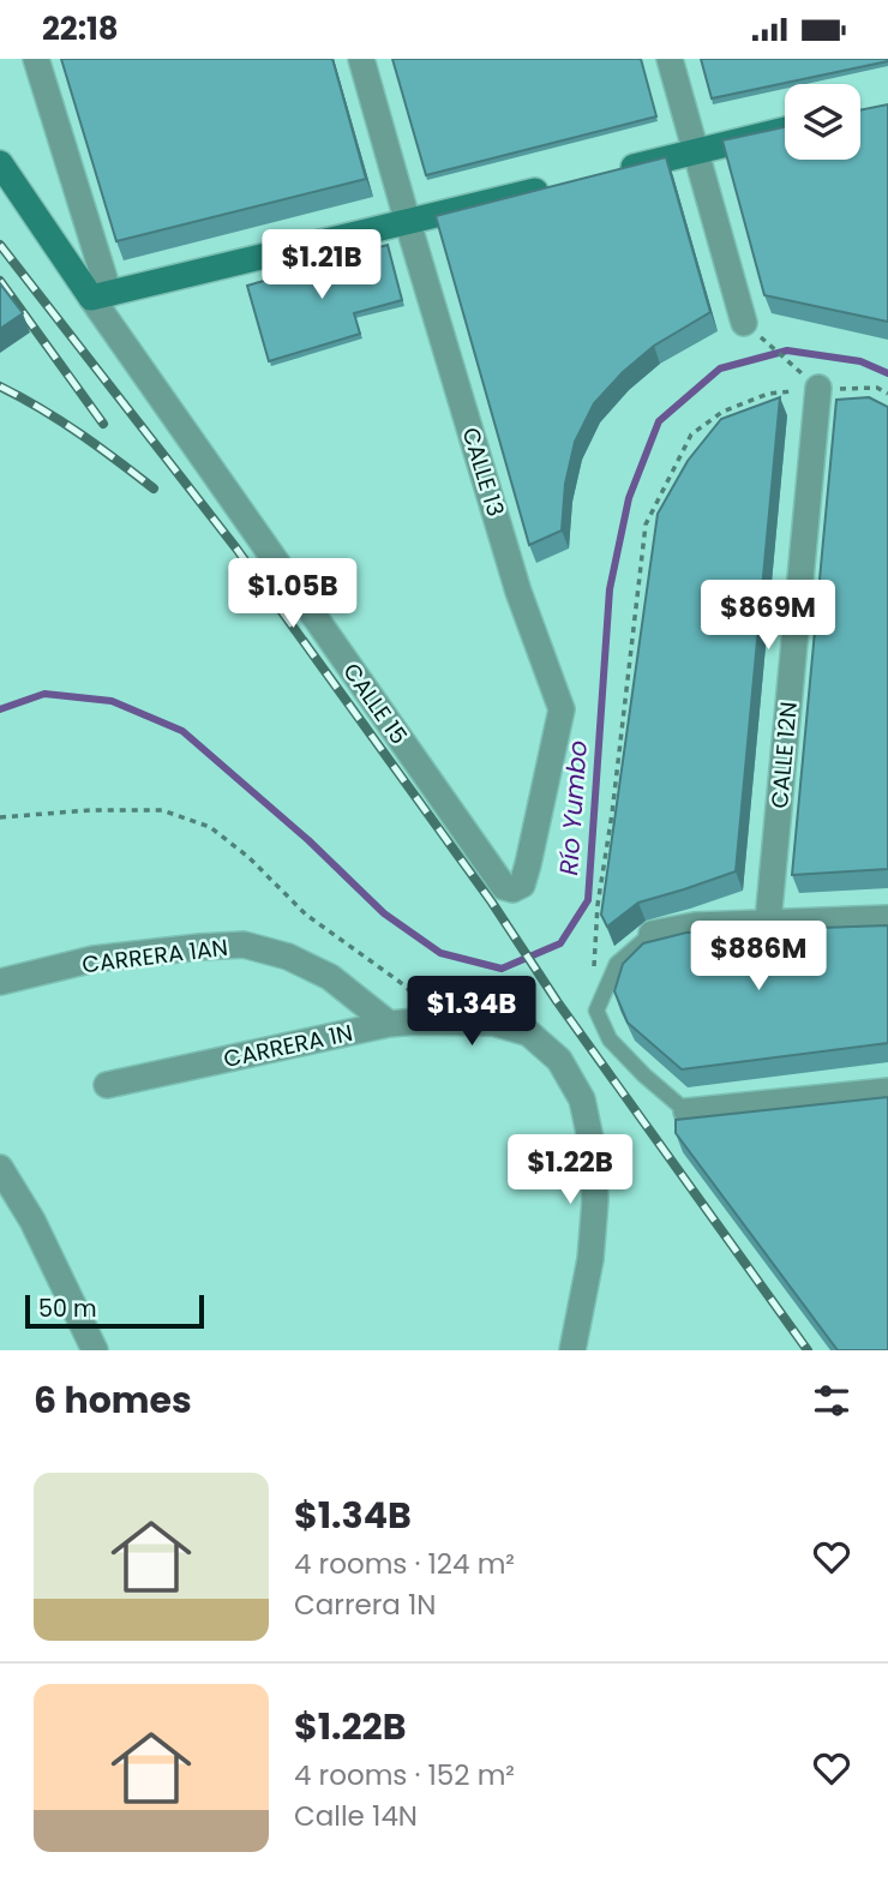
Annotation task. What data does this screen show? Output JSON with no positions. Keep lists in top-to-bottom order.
{
  "streets": {
    "street": [
      "CALLE 13",
      "CALLE 15",
      "CALLE 12N",
      "CARRERA 1AN",
      "CARRERA 1N"
    ]
  },
  "crossings": [
    ["CALLE 13", "CALLE 15"],
    ["CARRERA 1AN", "CARRERA 1N"]
  ],
  "water": ["Río Yumbo"],
  "scale_bar": "50 m",
  "page": {
    "status": "22:18",
    "price": [
      "$1.21B",
      "$1.05B",
      "$869M",
      "$886M",
      "$1.34B",
      "$1.22B"
    ],
    "scale": "50 m",
    "heading": "6 homes",
    "list": [
      {
        "name": "$1.34B",
        "note": "4 rooms · 124 m² · Carrera 1N"
      },
      {
        "name": "$1.22B",
        "note": "4 rooms · 152 m² · Calle 14N"
      }
    ]
  }
}
